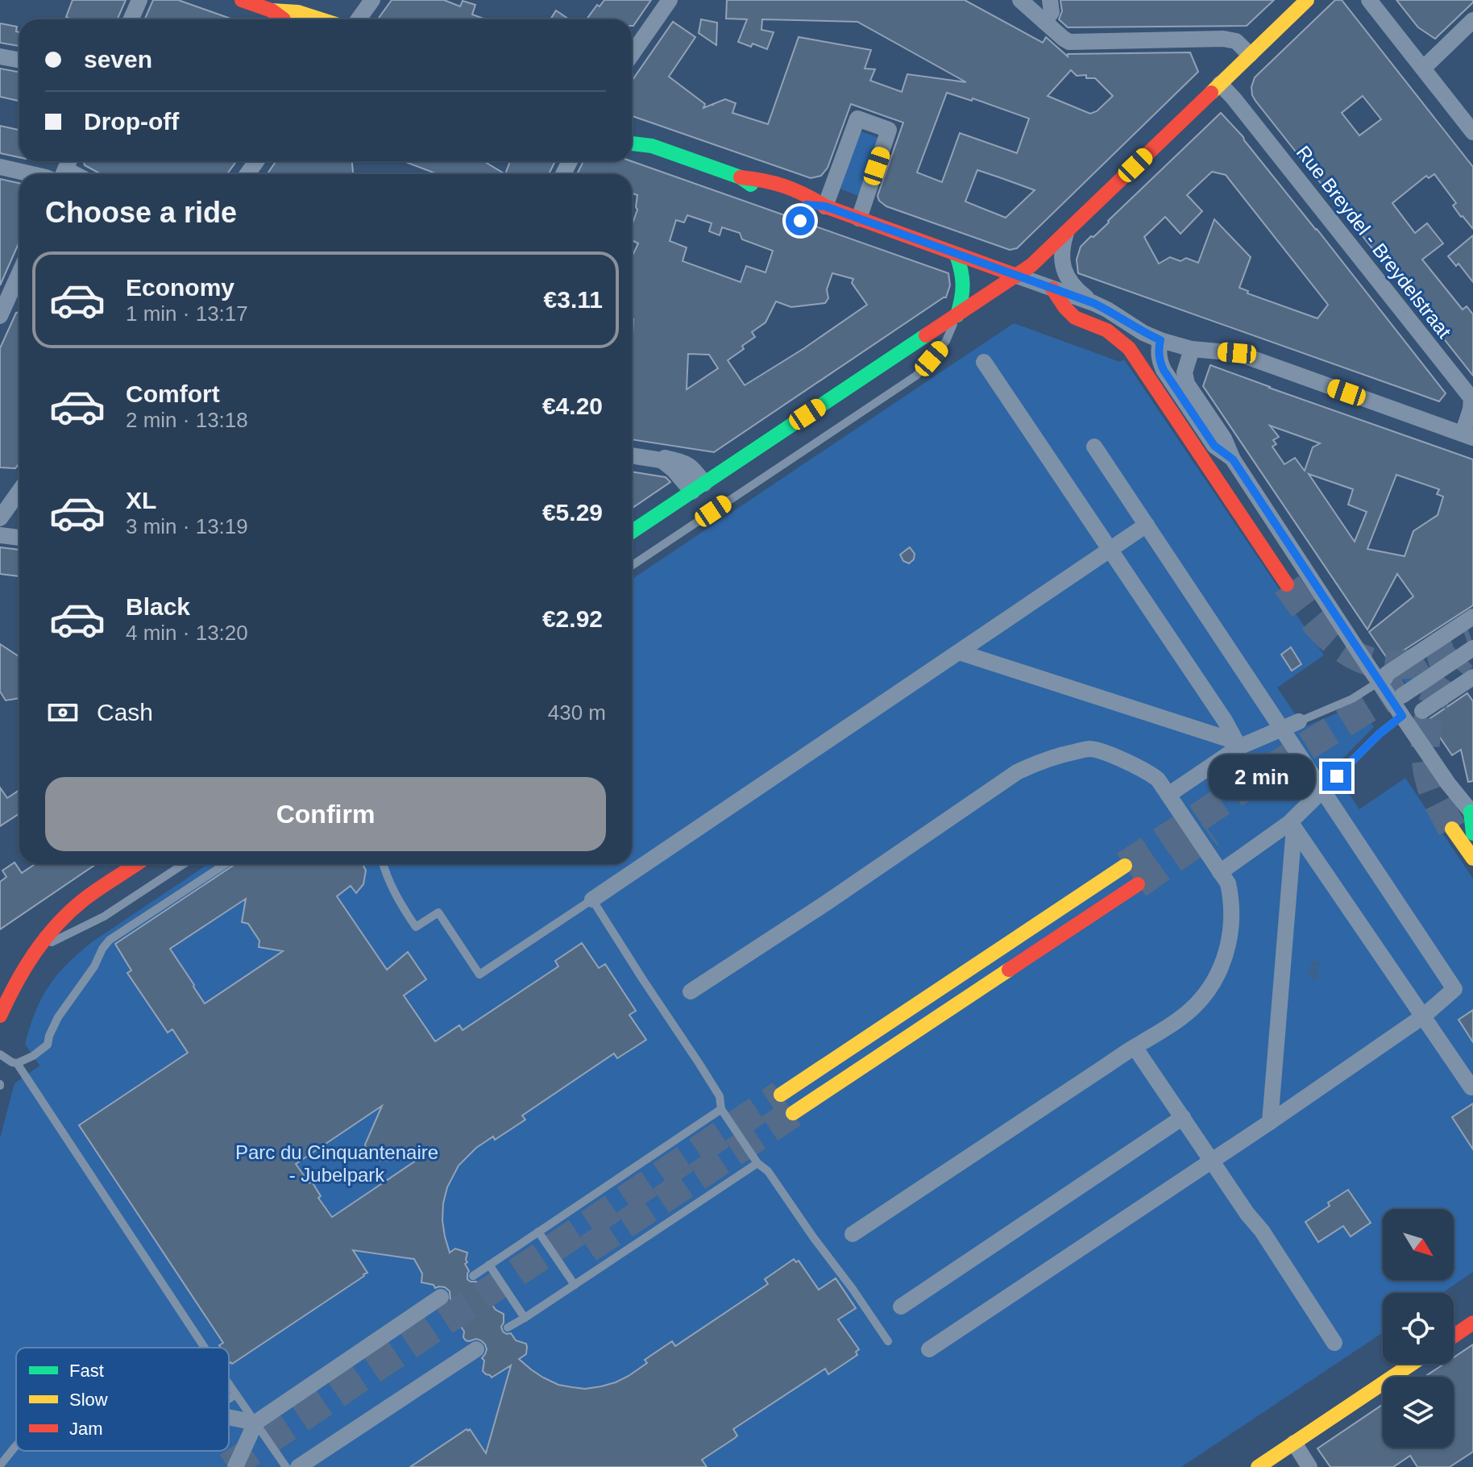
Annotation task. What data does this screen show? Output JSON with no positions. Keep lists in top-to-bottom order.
{
  "streets": {
    "street": ["Rue Breydel - Breydelstraat"]
  },
  "parks": ["Parc du Cinquantenaire - Jubelpark"],
  "legend": ["Fast", "Slow", "Jam"],
  "north": "bottom right",
  "page": {
    "banner": ["seven", "Drop-off"],
    "heading": "Choose a ride",
    "list": [
      {
        "name": "Economy",
        "note": "1 min · 13:17",
        "value": "€3.11"
      },
      {
        "name": "Comfort",
        "note": "2 min · 13:18",
        "value": "€4.20"
      },
      {
        "name": "XL",
        "note": "3 min · 13:19",
        "value": "€5.29"
      },
      {
        "name": "Black",
        "note": "4 min · 13:20",
        "value": "€2.92"
      }
    ],
    "pay": ["Cash", "430 m"],
    "bubble": "2 min",
    "buttons": "Confirm"
  }
}
